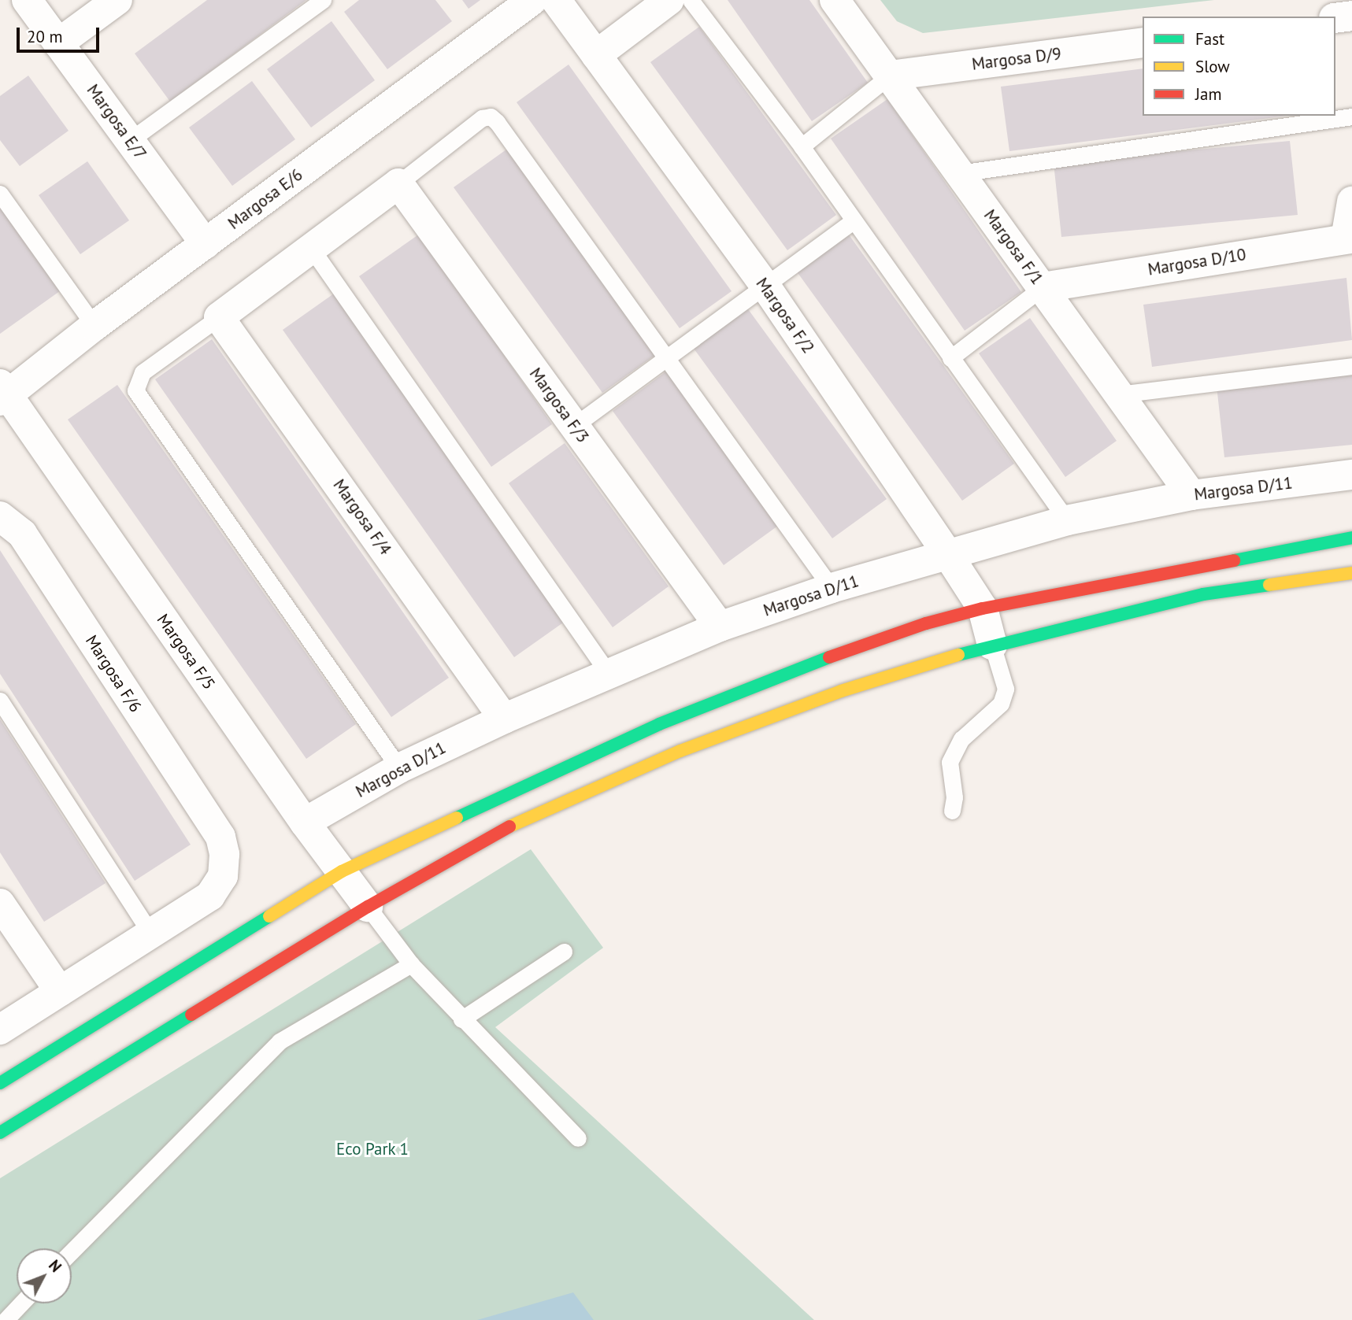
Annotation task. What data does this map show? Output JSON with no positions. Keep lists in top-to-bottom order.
{
  "streets": {
    "street": [
      "Margosa D/9",
      "Margosa E/7",
      "Margosa E/6",
      "Margosa F/1",
      "Margosa D/10",
      "Margosa F/2",
      "Margosa F/3",
      "Margosa D/11",
      "Margosa F/4",
      "Margosa F/5",
      "Margosa F/6"
    ]
  },
  "crossings": [
    ["Margosa D/9", "Margosa F/1"],
    ["Margosa E/7", "Margosa E/6"],
    ["Margosa E/6", "Margosa F/5"],
    ["Margosa F/1", "Margosa D/10"],
    ["Margosa F/1", "Margosa D/11"],
    ["Margosa F/2", "Margosa D/11"],
    ["Margosa F/3", "Margosa D/11"],
    ["Margosa D/11", "Margosa F/4"],
    ["Margosa D/11", "Margosa F/5"]
  ],
  "parks": ["Eco Park 1"],
  "legend": ["Fast", "Slow", "Jam"],
  "scale_bar": "20 m",
  "north": "top right"
}
